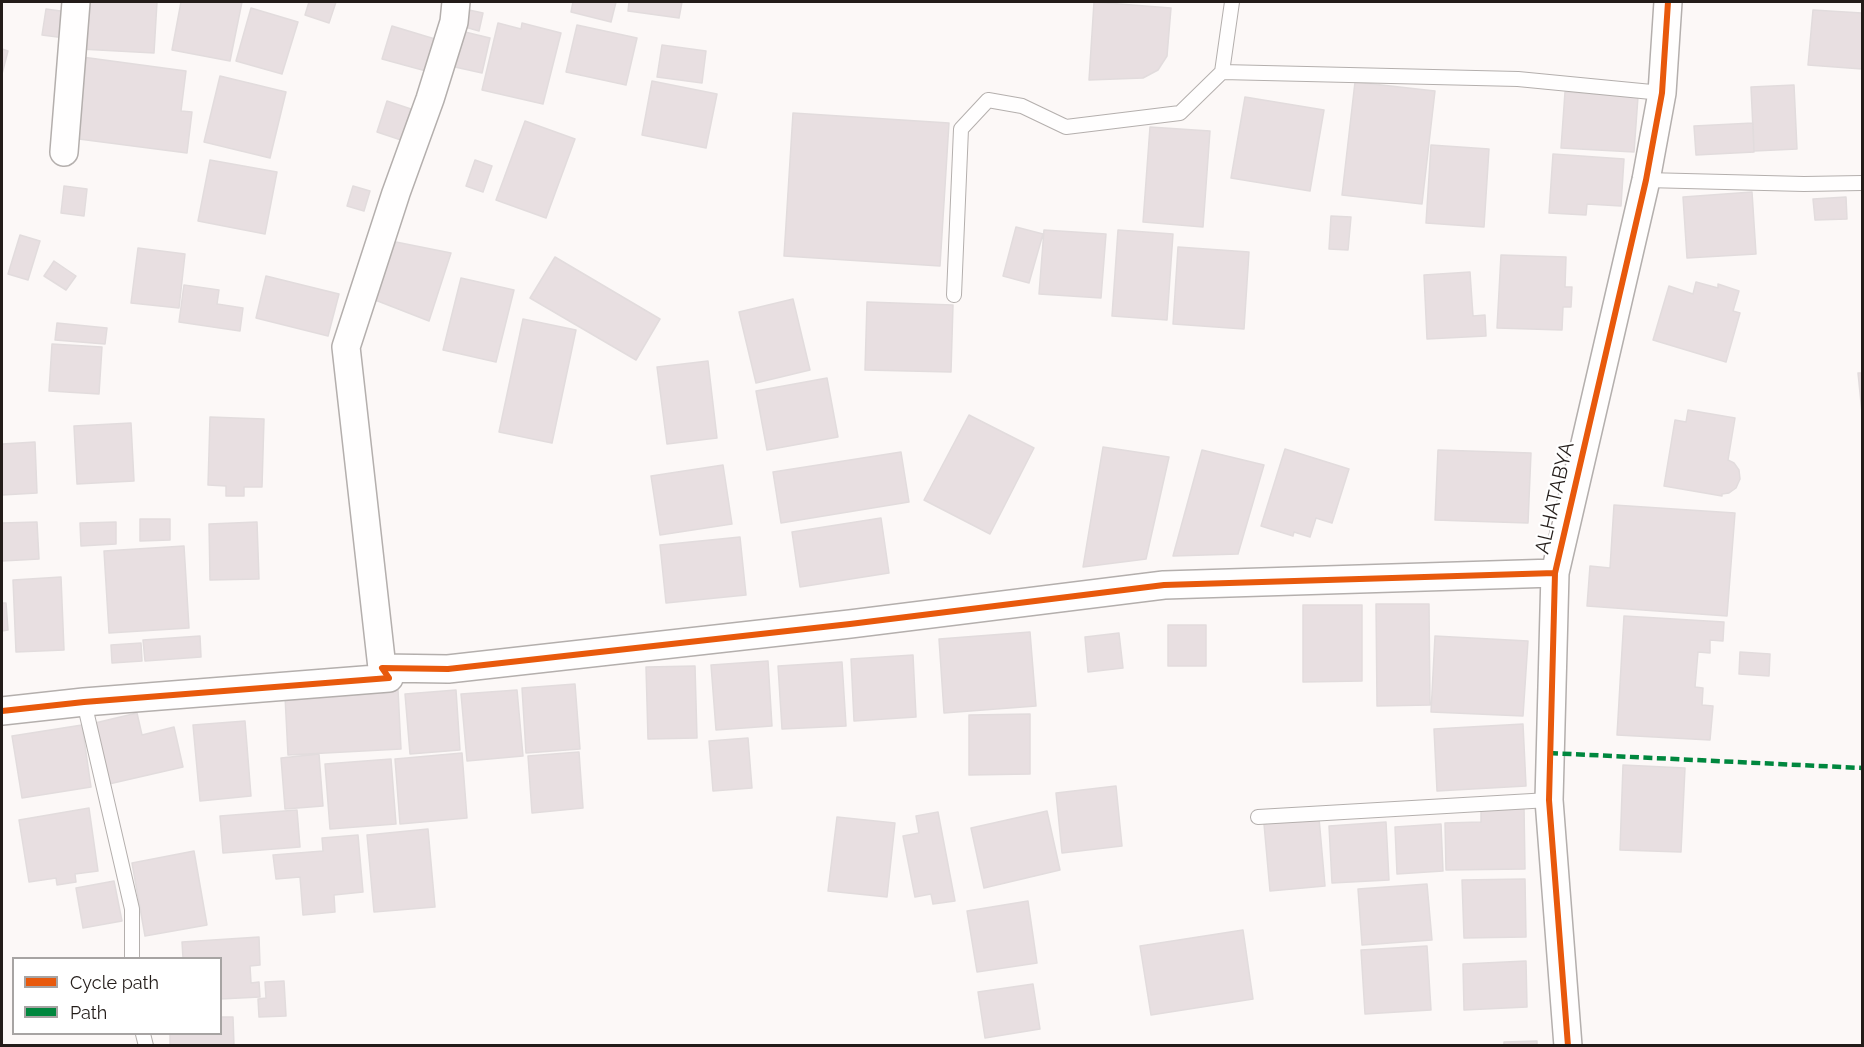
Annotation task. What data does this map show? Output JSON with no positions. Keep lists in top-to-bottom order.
{
  "streets": {
    "street": ["ALHATABYA"]
  },
  "legend": ["Cycle path", "Path"]
}
